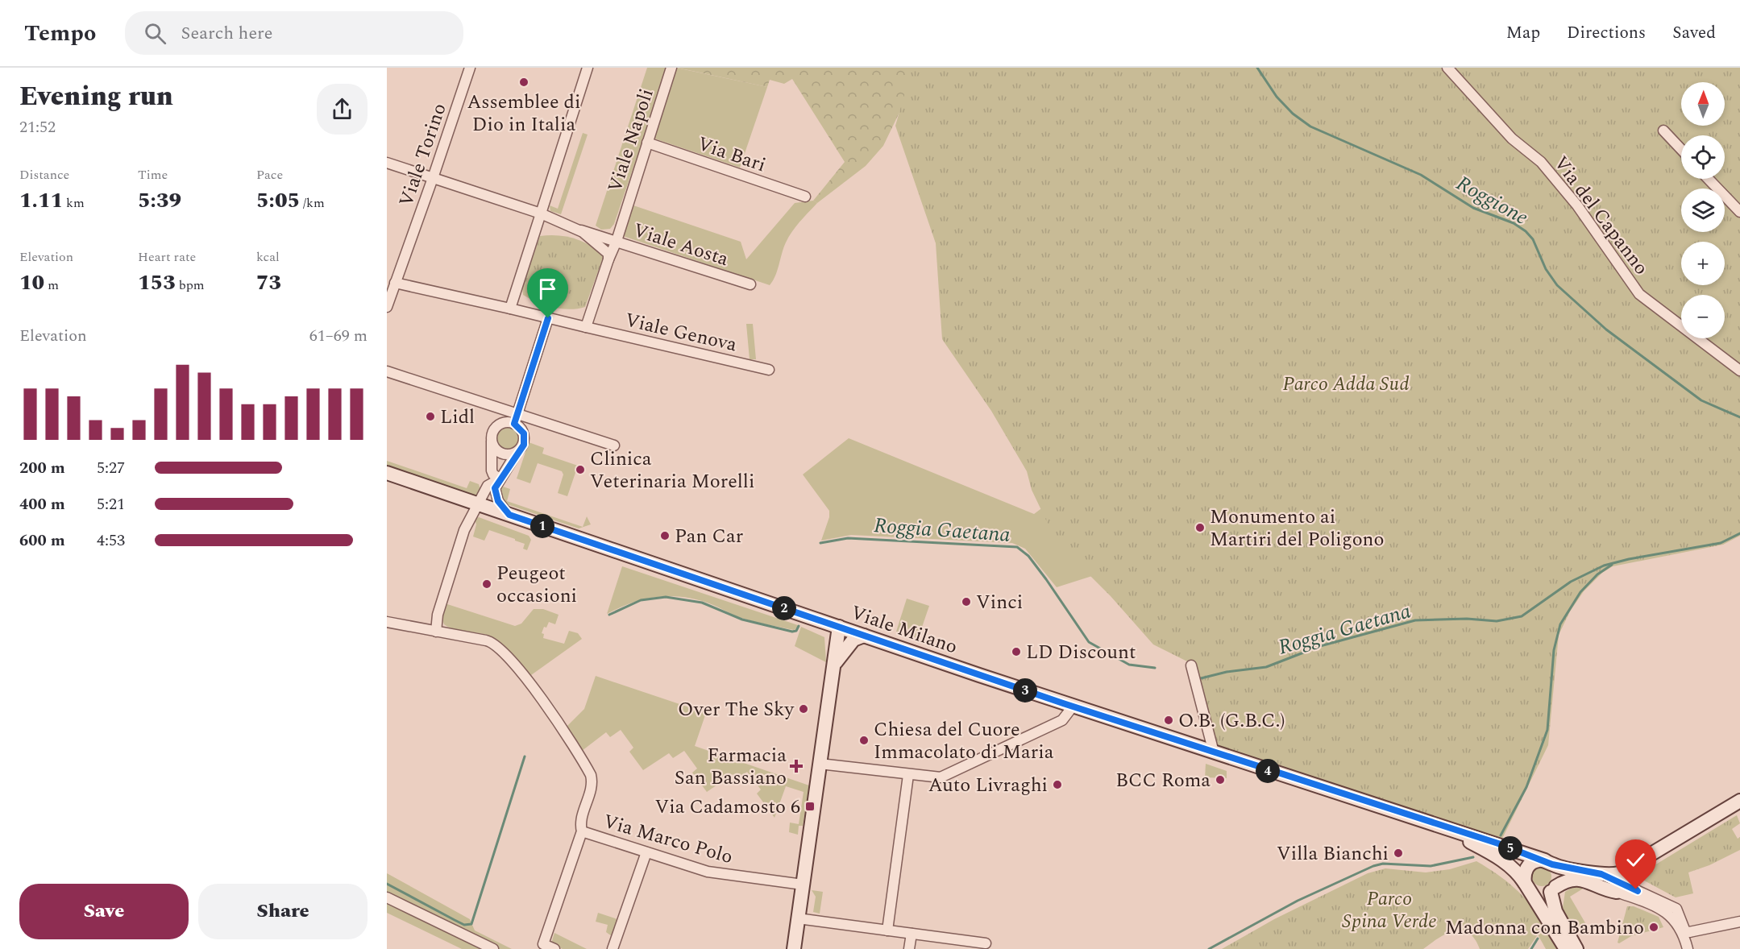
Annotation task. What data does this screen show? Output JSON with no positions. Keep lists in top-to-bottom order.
{
  "streets": {
    "street": [
      "Viale Napoli",
      "Via Bari",
      "Viale Torino",
      "Via del Capanno",
      "Viale Aosta",
      "Viale Genova",
      "Viale Milano",
      "Via Marco Polo"
    ]
  },
  "crossings": [
    ["Viale Napoli", "Via Bari"],
    ["Viale Napoli", "Viale Aosta"],
    ["Viale Napoli", "Viale Genova"]
  ],
  "water": ["Roggione", "Roggia Gaetana"],
  "parks": ["Parco Adda Sud", "Parco Spina Verde"],
  "places": {
    "other": [
      "Assemblee di Dio in Italia",
      "Lidl",
      "Clinica Veterinaria Morelli",
      "Monumento ai Martiri del Poligono",
      "Pan Car",
      "Peugeot occasioni",
      "Vinci",
      "LD Discount",
      "Over The Sky",
      "O.B. (G.B.C.)",
      "Chiesa del Cuore Immacolato di Maria",
      "BCC Roma",
      "Auto Livraghi",
      "Villa Bianchi",
      "Madonna con Bambino"
    ],
    "health": ["Farmacia San Bassiano"],
    "transit": ["Via Cadamosto 6"]
  },
  "north": "top",
  "page": {
    "header": "Tempo",
    "search": "Search here",
    "nav": ["Map", "Directions", "Saved"],
    "heading": ["Evening run", "21:52"],
    "map_buttons": ["+", "−"],
    "stats": [
      ["Distance", "1.11 km"],
      ["Time", "5:39"],
      ["Pace", "5:05 /km"],
      ["Elevation", "10 m"],
      ["Heart rate", "153 bpm"],
      ["kcal", "73"]
    ],
    "chart": ["Elevation", "61–69 m"],
    "list": [
      {
        "name": "200 m",
        "note": "5:27"
      },
      {
        "name": "400 m",
        "note": "5:21"
      },
      {
        "name": "600 m",
        "note": "4:53"
      }
    ],
    "pins": [
      "1",
      "2",
      "3",
      "4",
      "5"
    ],
    "buttons": ["Save", "Share"]
  }
}
